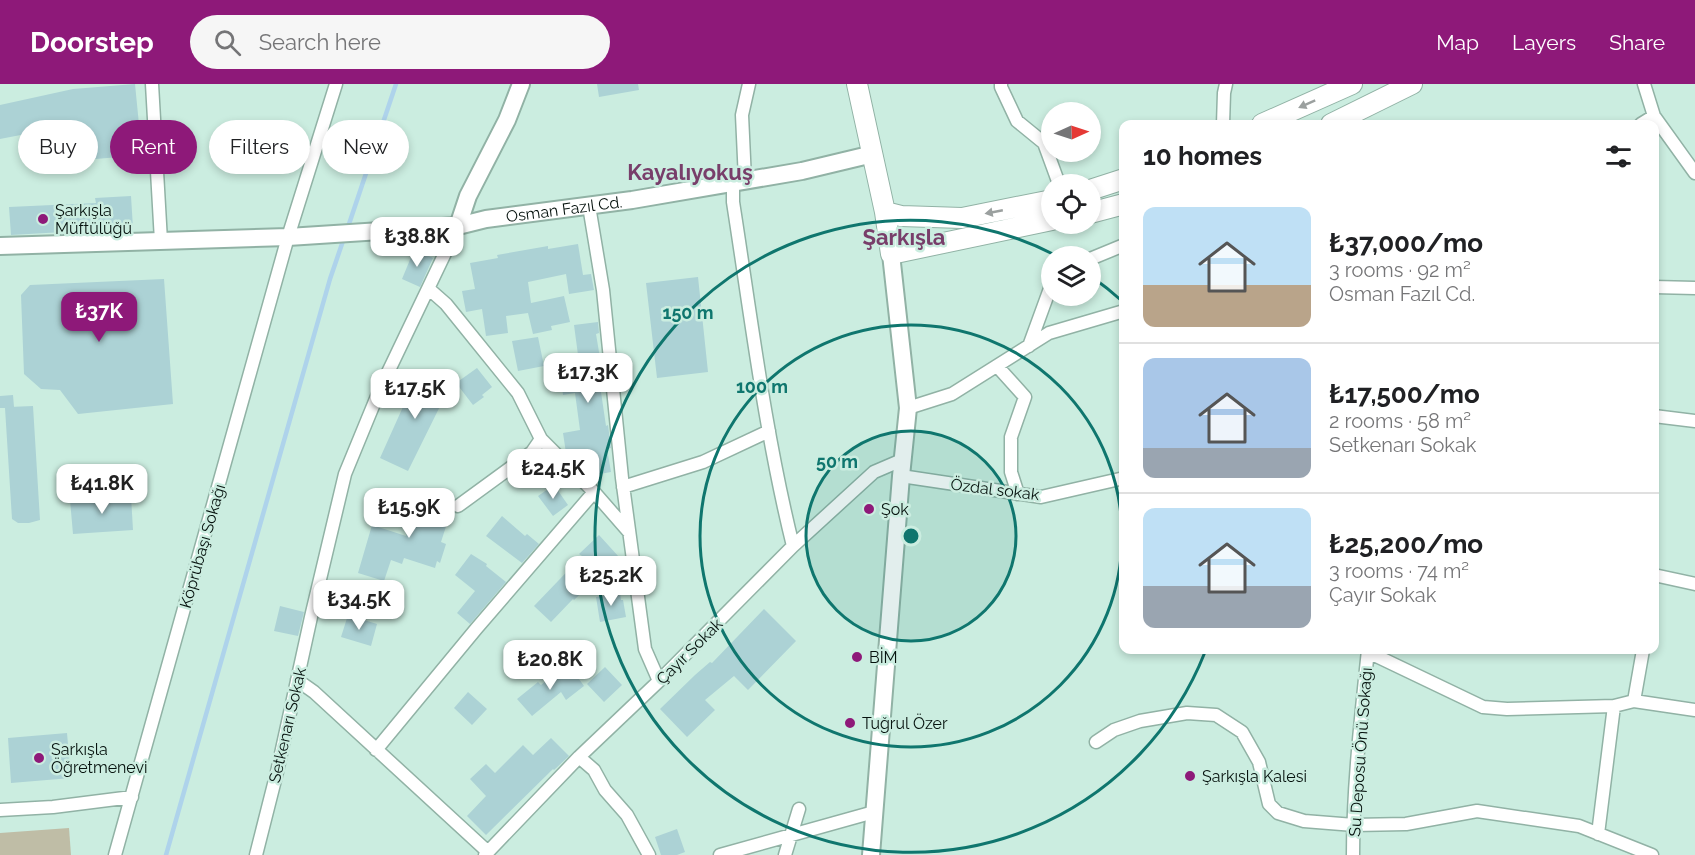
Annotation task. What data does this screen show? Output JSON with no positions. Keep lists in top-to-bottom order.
{
  "streets": {
    "street": [
      "Osman Fazıl Cd.",
      "Özdal sokak",
      "Köprübaşı Sokağı",
      "Çayır Sokak",
      "Setkenarı Sokak",
      "Su Deposu Önü Sokağı"
    ]
  },
  "crossings": [
    ["Osman Fazıl Cd.", "Köprübaşı Sokağı"],
    ["Osman Fazıl Cd.", "Setkenarı Sokak"],
    ["Özdal sokak", "Çayır Sokak"]
  ],
  "districts": ["Kayalıyokuş", "Şarkışla"],
  "places": [
    "Şarkışla Müftülüğü",
    "Şok",
    "BİM",
    "Tuğrul Özer",
    "Şarkışla Öğretmenevi",
    "Şarkışla Kalesi"
  ],
  "north": "right",
  "page": {
    "header": "Doorstep",
    "search": "Search here",
    "nav": ["Map", "Layers", "Share"],
    "chip": [
      "Buy",
      "Rent",
      "Filters",
      "New"
    ],
    "heading": "10 homes",
    "list": [
      {
        "name": "₺37,000/mo",
        "note": "3 rooms · 92 m² · Osman Fazıl Cd."
      },
      {
        "name": "₺17,500/mo",
        "note": "2 rooms · 58 m² · Setkenarı Sokak"
      },
      {
        "name": "₺25,200/mo",
        "note": "3 rooms · 74 m² · Çayır Sokak"
      }
    ],
    "price": [
      "₺38.8K",
      "₺37K",
      "₺17.3K",
      "₺17.5K",
      "₺24.5K",
      "₺41.8K",
      "₺15.9K",
      "₺25.2K",
      "₺34.5K",
      "₺20.8K"
    ]
  },
  "rings": ["150 m", "100 m", "50 m"]
}
